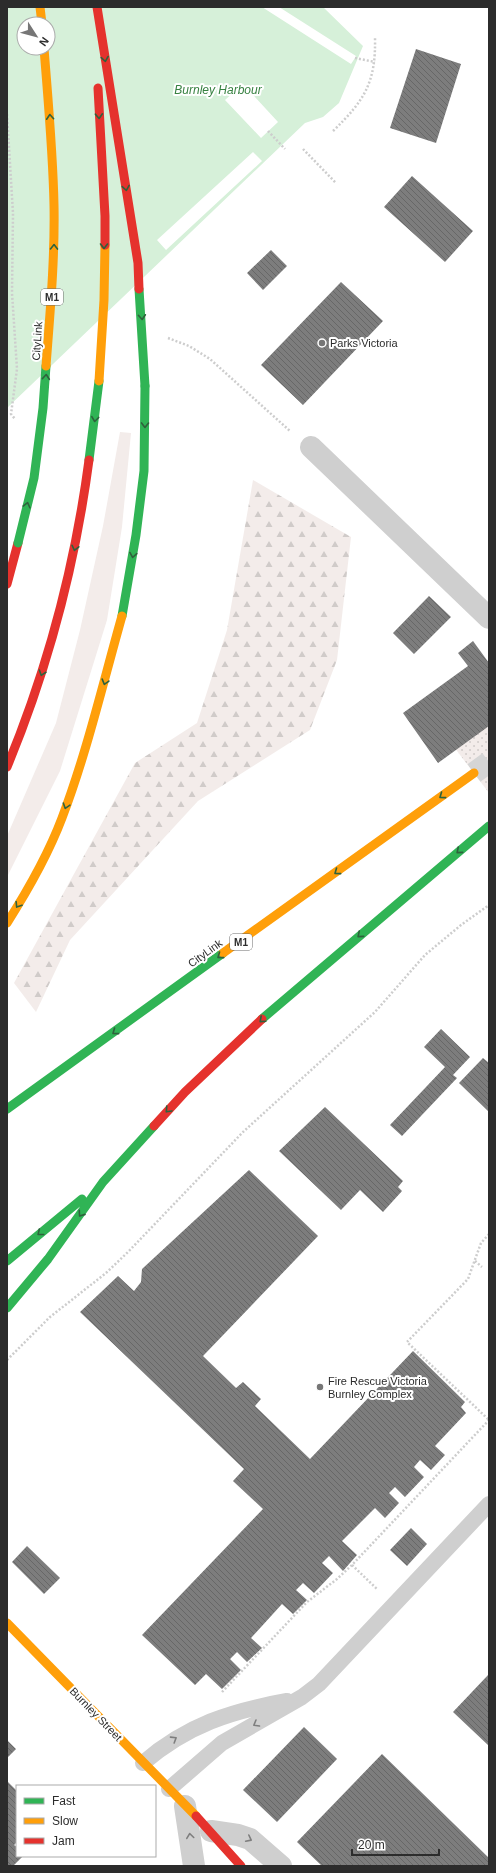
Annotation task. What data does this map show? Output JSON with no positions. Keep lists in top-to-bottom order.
{
  "streets": {
    "main road": ["M1", "CityLink", "Burnley Street"]
  },
  "water": ["Burnley Harbour"],
  "places": ["Parks Victoria", "Fire Rescue Victoria Burnley Complex"],
  "legend": ["Fast", "Slow", "Jam"],
  "scale_bar": "20 m",
  "north": "bottom right"
}
